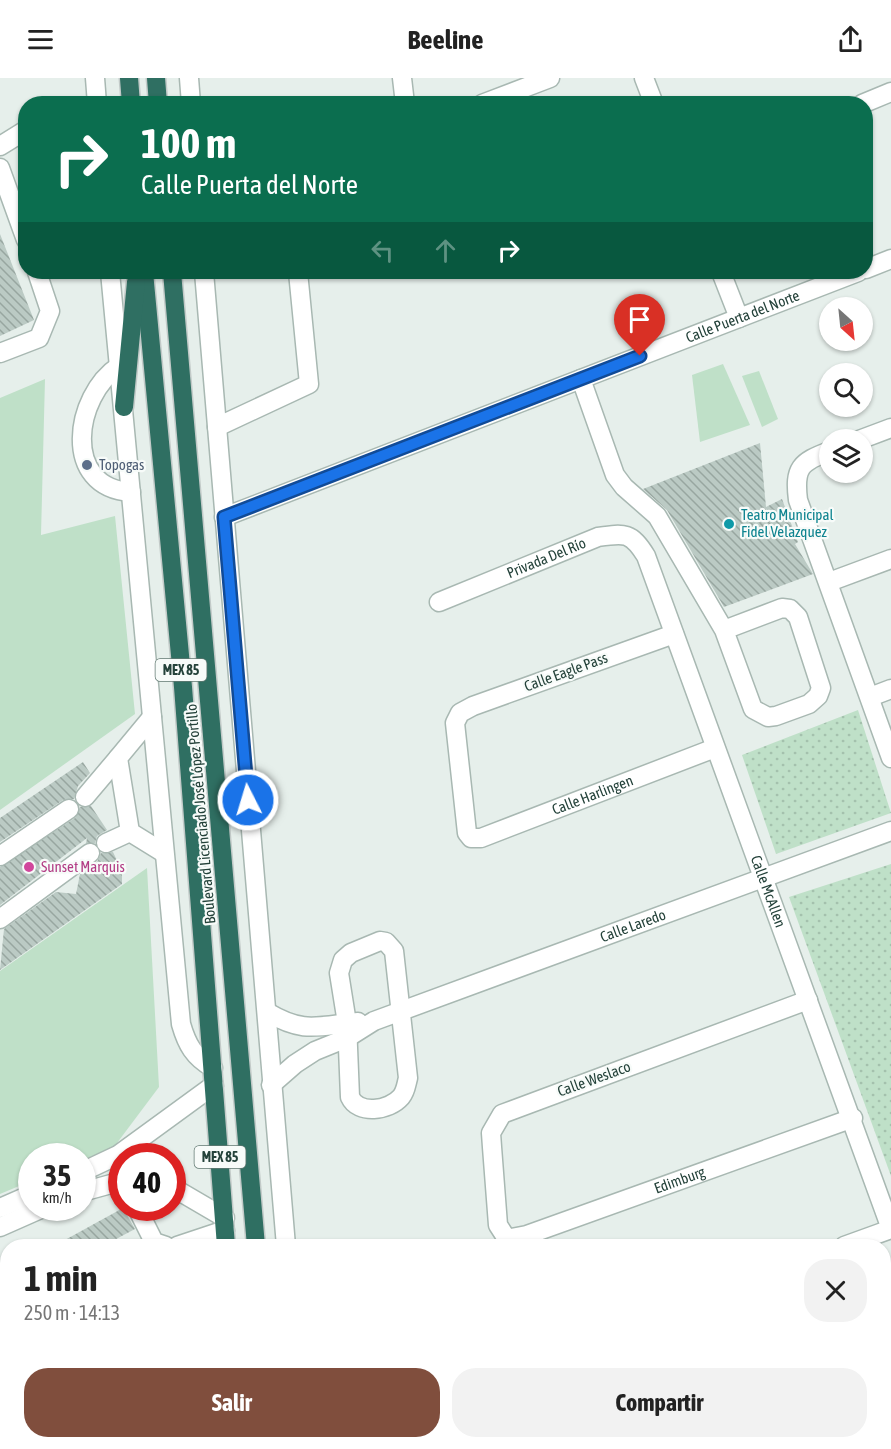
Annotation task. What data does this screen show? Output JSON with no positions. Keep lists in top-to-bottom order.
{
  "streets": {
    "highway": ["MEX 85", "Boulevard Licenciado José López Portillo"],
    "street": [
      "Calle Puerta del Norte",
      "Privada Del Río",
      "Calle Eagle Pass",
      "Calle Harlingen",
      "Calle McAllen",
      "Calle Laredo",
      "Calle Weslaco",
      "Edimburg"
    ]
  },
  "crossings": [
    ["Privada Del Río", "Calle McAllen"],
    ["Calle Eagle Pass", "Calle Harlingen"],
    ["Calle Eagle Pass", "Calle McAllen"],
    ["Calle Harlingen", "Calle McAllen"],
    ["Calle McAllen", "Calle Laredo"],
    ["Calle McAllen", "Calle Weslaco"],
    ["Calle McAllen", "Edimburg"],
    ["Calle Weslaco", "Edimburg"]
  ],
  "places": ["Topogas", "Teatro Municipal Fidel Velazquez", "Sunset Marquis"],
  "north": "bottom right",
  "page": {
    "header": "Beeline",
    "turn": ["100 m", "Calle Puerta del Norte"],
    "speed": "35 km/h",
    "limit": "40",
    "heading": ["1 min", "250 m · 14:13"],
    "buttons": ["Salir", "Compartir"]
  }
}
